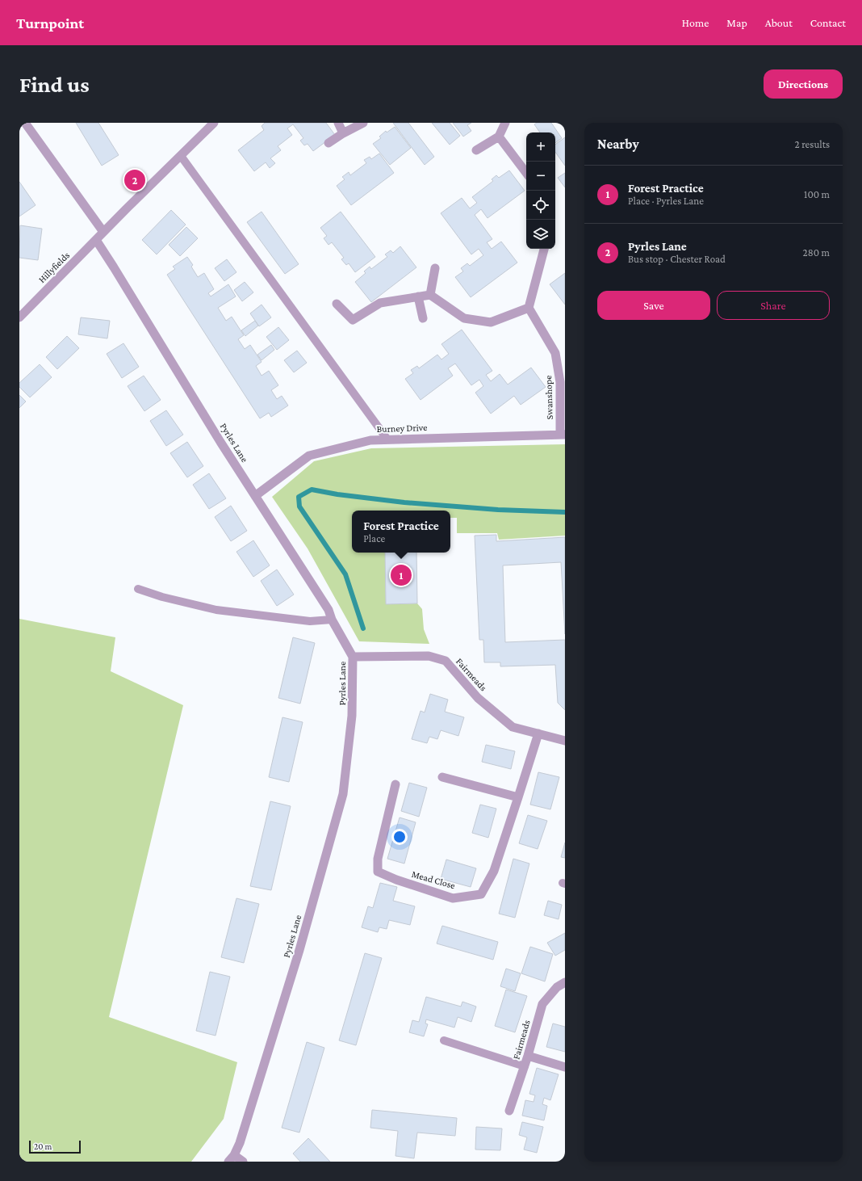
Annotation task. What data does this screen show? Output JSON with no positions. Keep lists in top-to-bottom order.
{
  "streets": {
    "street": [
      "Hillyfields",
      "Swanshope",
      "Burney Drive",
      "Pyrles Lane",
      "Fairmeads",
      "Mead Close"
    ]
  },
  "crossings": [
    ["Hillyfields", "Pyrles Lane"],
    ["Swanshope", "Burney Drive"],
    ["Burney Drive", "Pyrles Lane"],
    ["Pyrles Lane", "Fairmeads"],
    ["Fairmeads", "Mead Close"]
  ],
  "scale_bar": "20 m",
  "page": {
    "header": "Turnpoint",
    "nav": [
      "Home",
      "Map",
      "About",
      "Contact"
    ],
    "buttons": [
      "Directions",
      ["Save", "Share"]
    ],
    "title": "Find us",
    "heading": ["Nearby", "2 results"],
    "map_buttons": ["+", "−"],
    "list": [
      {
        "mark": "1",
        "name": "Forest Practice",
        "note": "Place · Pyrles Lane",
        "value": "100 m"
      },
      {
        "mark": "2",
        "name": "Pyrles Lane",
        "note": "Bus stop · Chester Road",
        "value": "280 m"
      }
    ],
    "pins": ["2", "1"],
    "popup": ["Forest Practice", "Place"],
    "scale": "20 m"
  }
}
